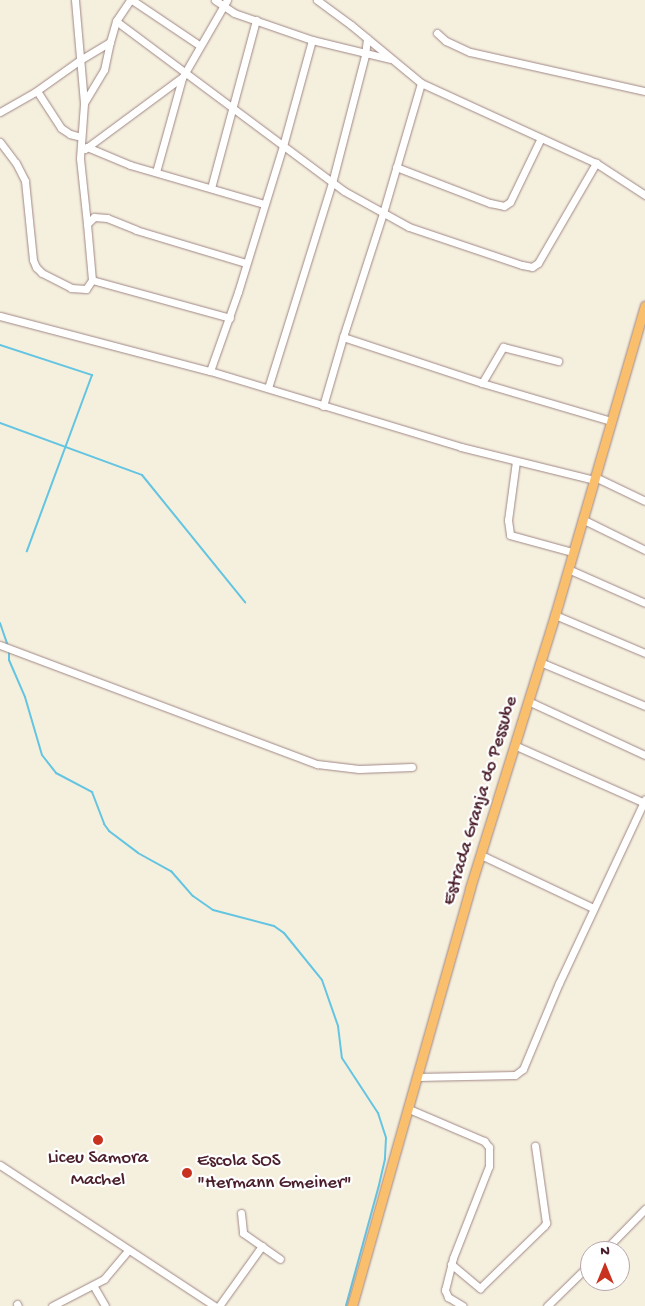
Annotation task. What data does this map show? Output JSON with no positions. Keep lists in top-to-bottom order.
{
  "streets": {
    "main road": ["Estrada Granja do Pessube"]
  },
  "places": ["Liceu Samora Machel", "Escola SOS \"Hermann Gmeiner\""],
  "north": "top"
}
